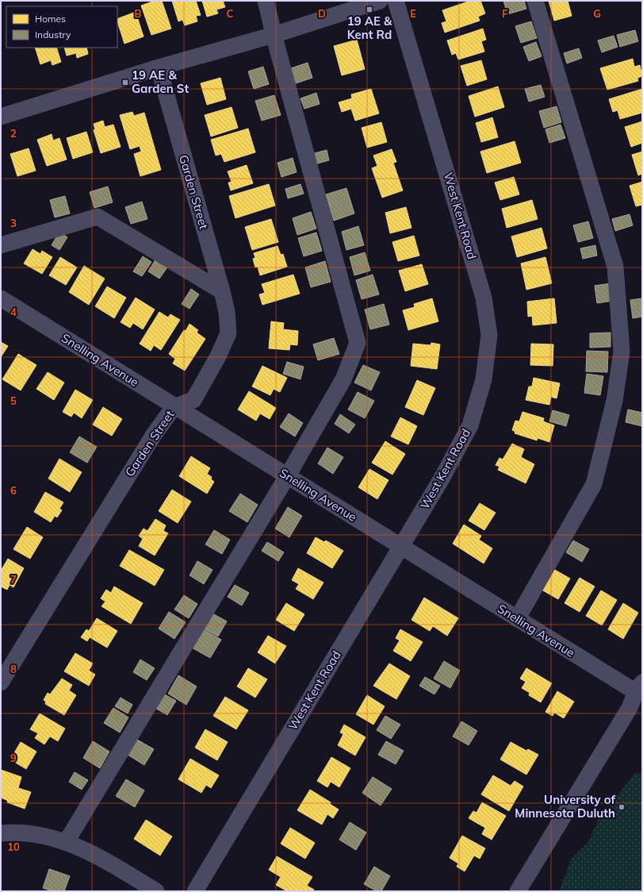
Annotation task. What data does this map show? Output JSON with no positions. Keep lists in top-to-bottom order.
{
  "streets": {
    "street": ["Garden Street", "West Kent Road", "Snelling Avenue"]
  },
  "crossings": [
    ["Garden Street", "Snelling Avenue"],
    ["West Kent Road", "Snelling Avenue"]
  ],
  "places": {
    "transit": ["19 AE & Kent Rd", "19 AE & Garden St"],
    "other": ["University of Minnesota Duluth"]
  },
  "legend": ["Homes", "Industry"],
  "grid": {
    "columns": [
      "B",
      "C",
      "D",
      "E",
      "F",
      "G"
    ],
    "rows": [
      "2",
      "3",
      "4",
      "5",
      "6",
      "7",
      "8",
      "9",
      "10"
    ]
  }
}
